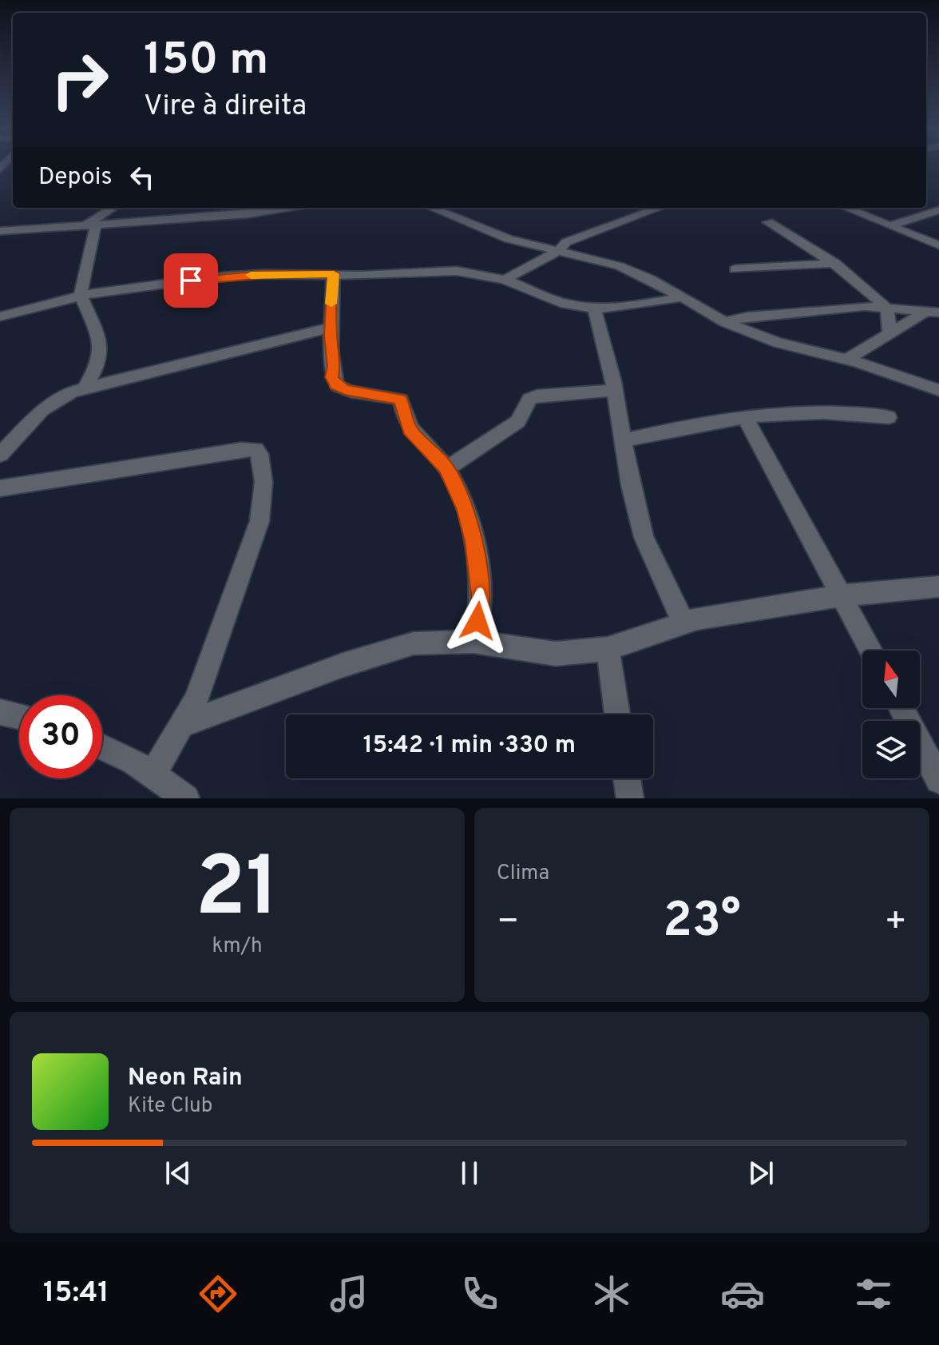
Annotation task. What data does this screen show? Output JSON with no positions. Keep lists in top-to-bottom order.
{
  "north": "top",
  "page": {
    "turn": ["150 m", "Vire à direita"],
    "then": "Depois",
    "limit": "30",
    "trip": "15:42 · 1 min · 330 m",
    "tile": [
      ["21", "km/h"],
      "Clima"
    ],
    "heat": ["−", "23°", "+"],
    "song": ["Neon Rain", "Kite Club"],
    "tabs": "15:41"
  }
}
